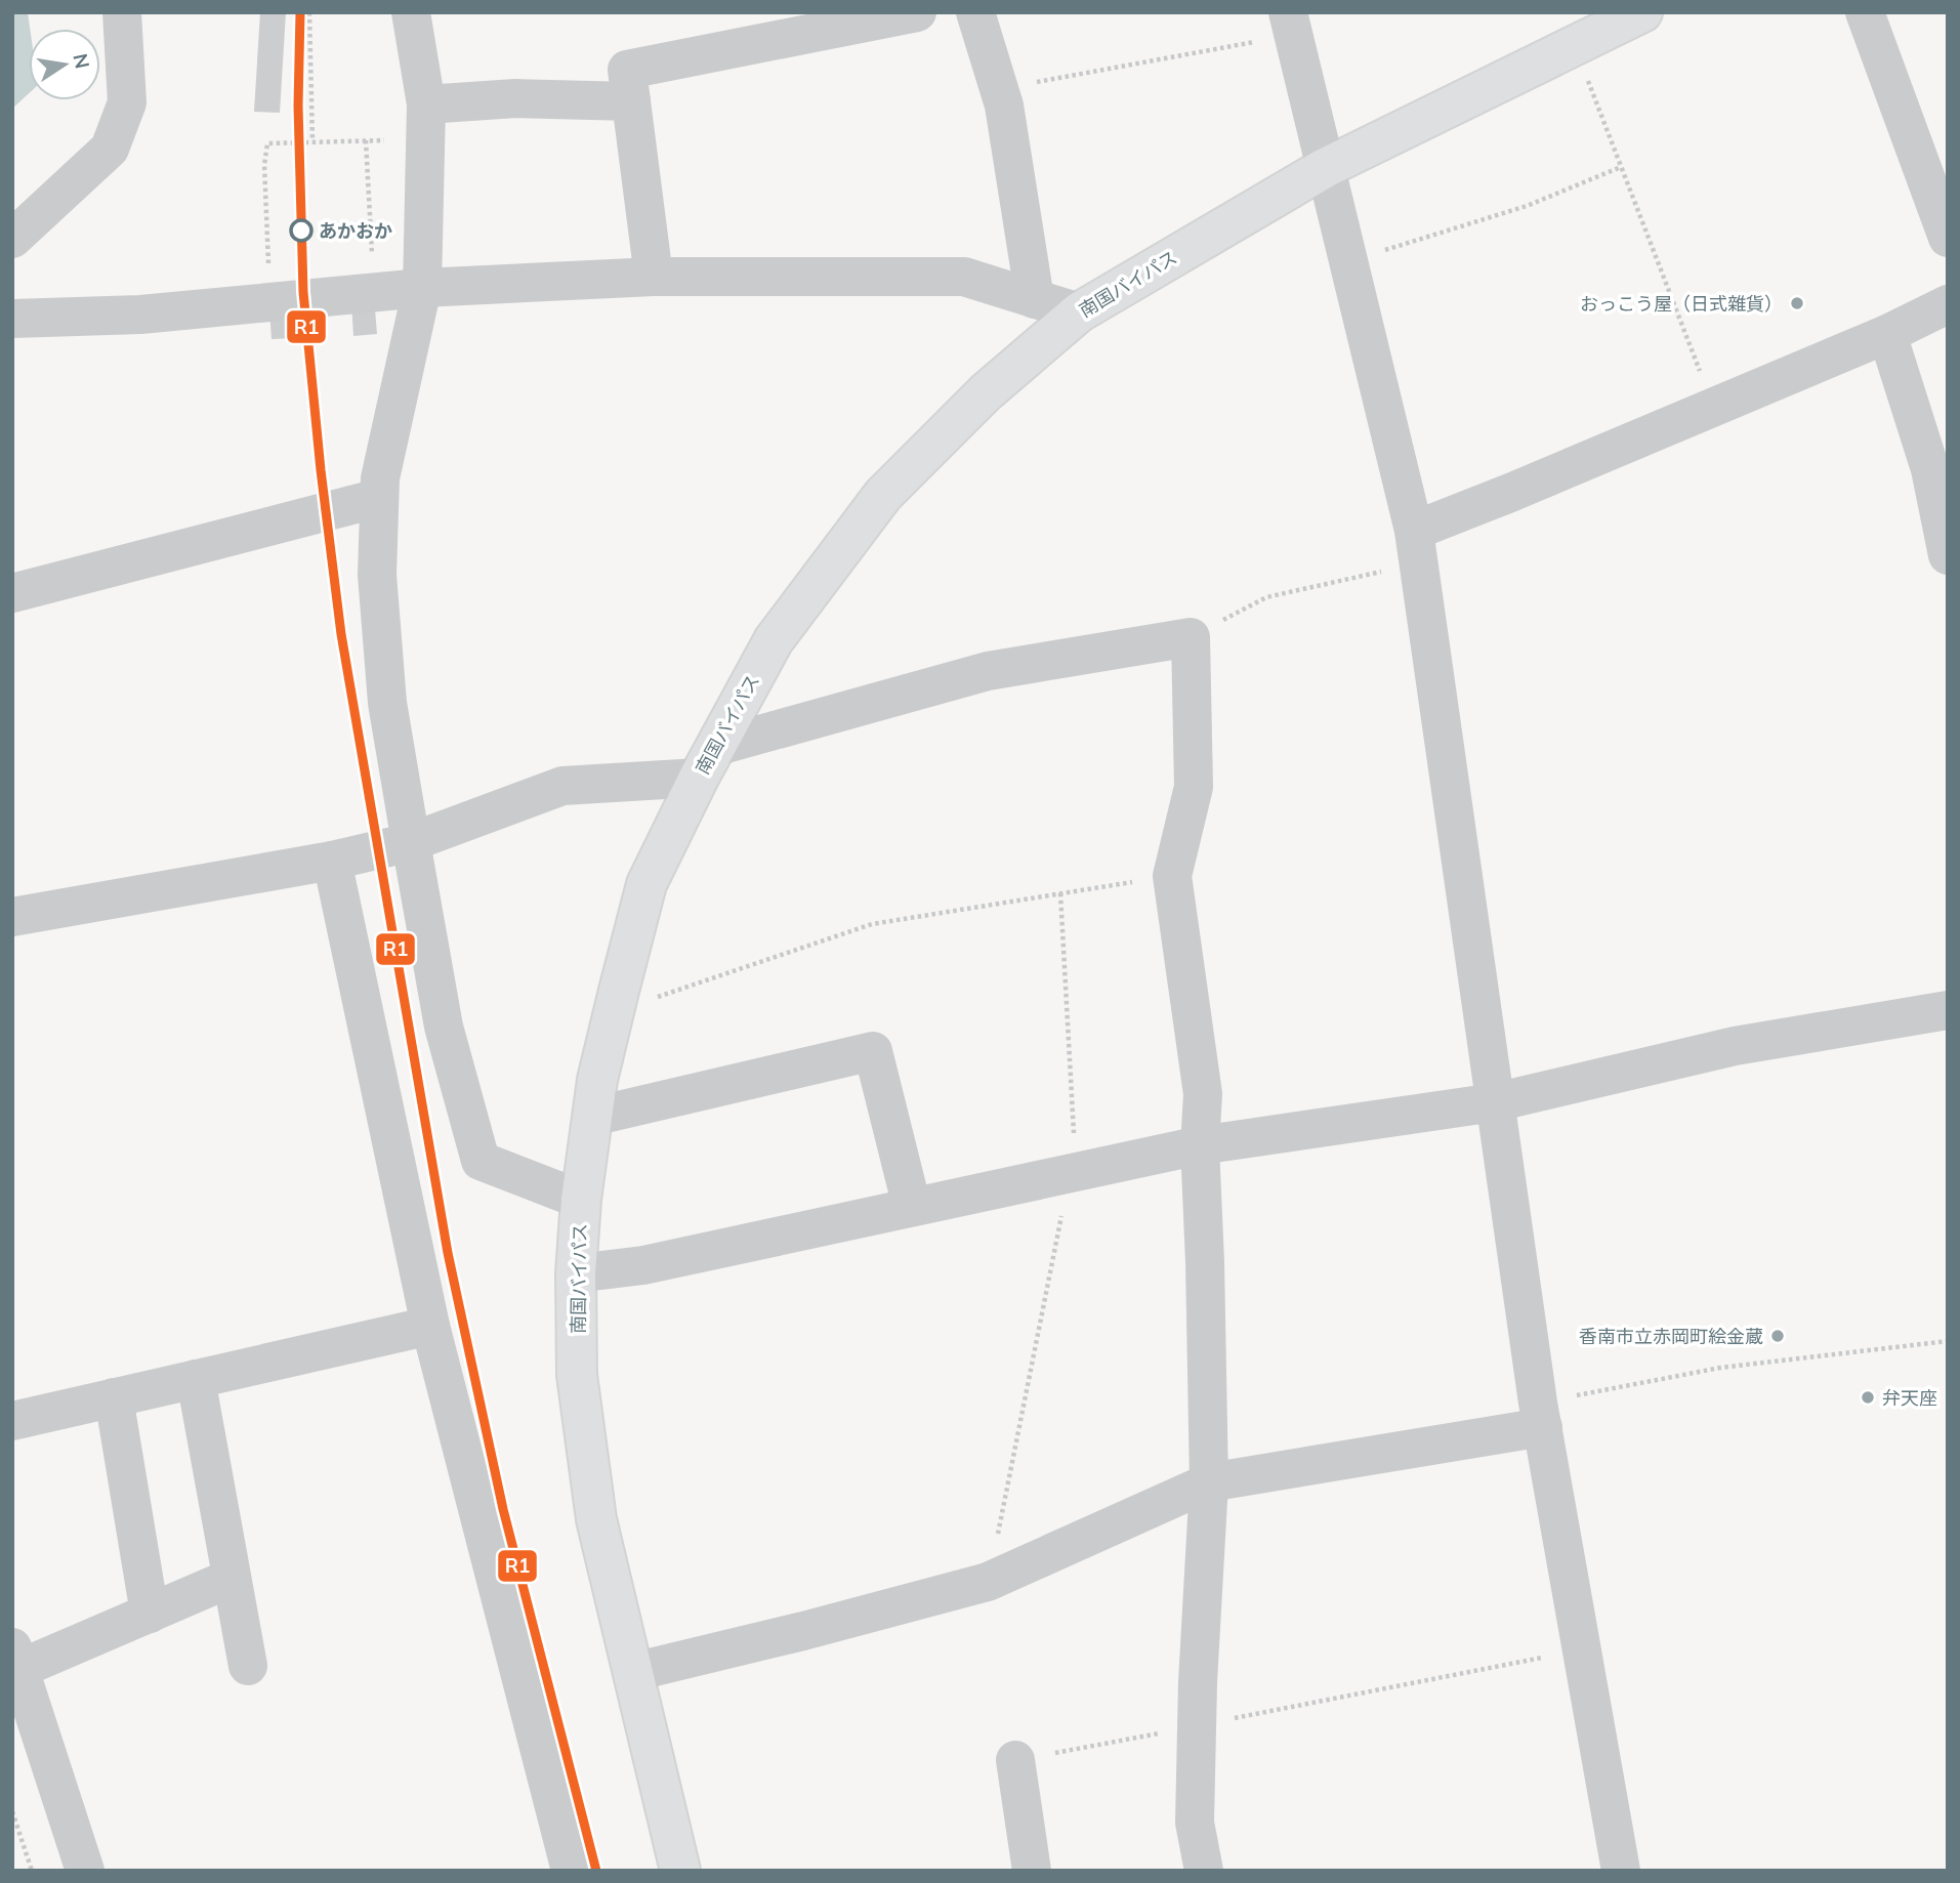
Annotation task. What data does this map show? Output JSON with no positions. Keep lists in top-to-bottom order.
{
  "streets": {
    "highway": ["南国バイパス"]
  },
  "places": [
    "あかおか",
    "おっこう屋（日式雜貨）",
    "香南市立赤岡町絵金蔵",
    "弁天座"
  ],
  "lines": ["transit line R1"],
  "north": "right"
}
